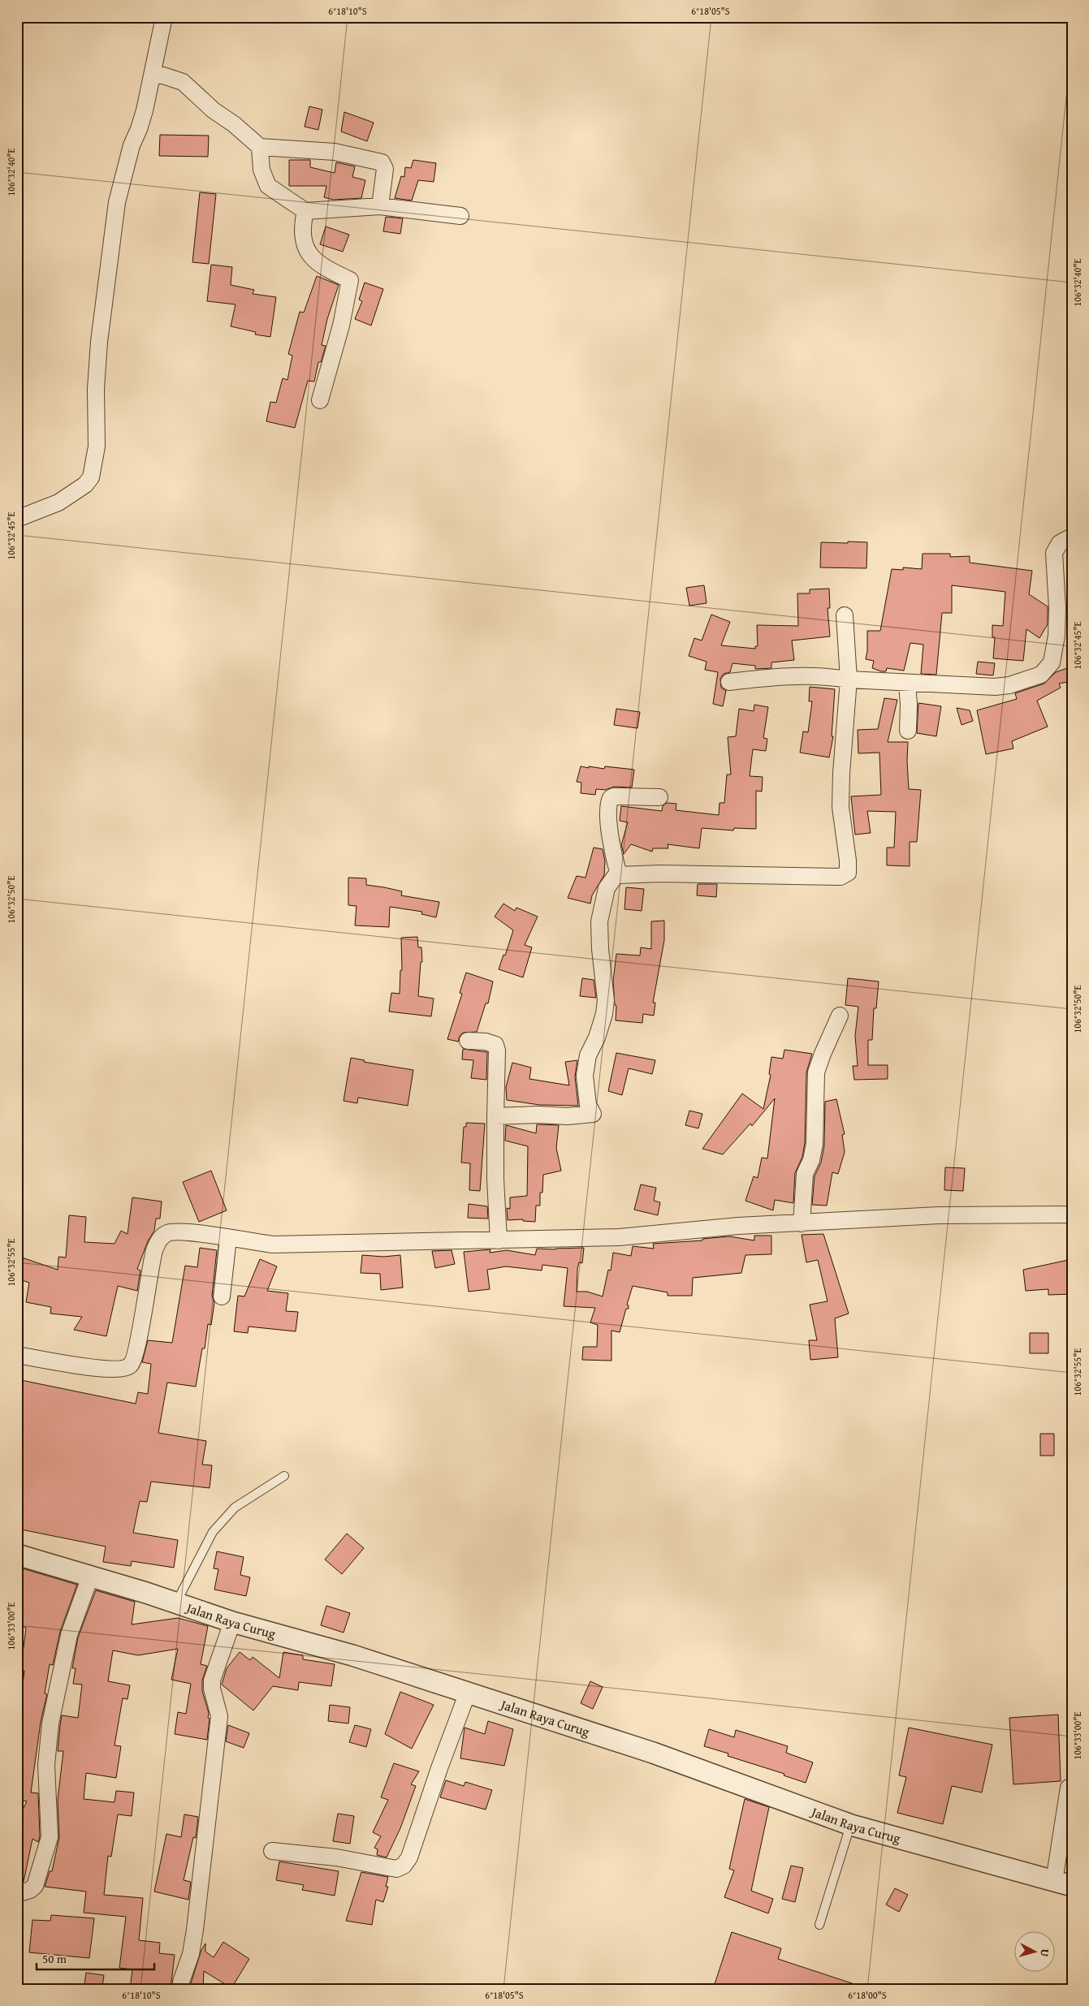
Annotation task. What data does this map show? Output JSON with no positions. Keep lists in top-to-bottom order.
{
  "streets": {
    "street": ["Jalan Raya Curug"]
  },
  "scale_bar": "50 m",
  "north": "right",
  "coordinates": [
    "6°18'10\"S",
    "6°18'05\"S",
    "106°32'40\"E",
    "106°32'45\"E",
    "106°32'50\"E",
    "106°32'55\"E",
    "106°33'00\"E",
    "6°18'00\"S"
  ]
}
